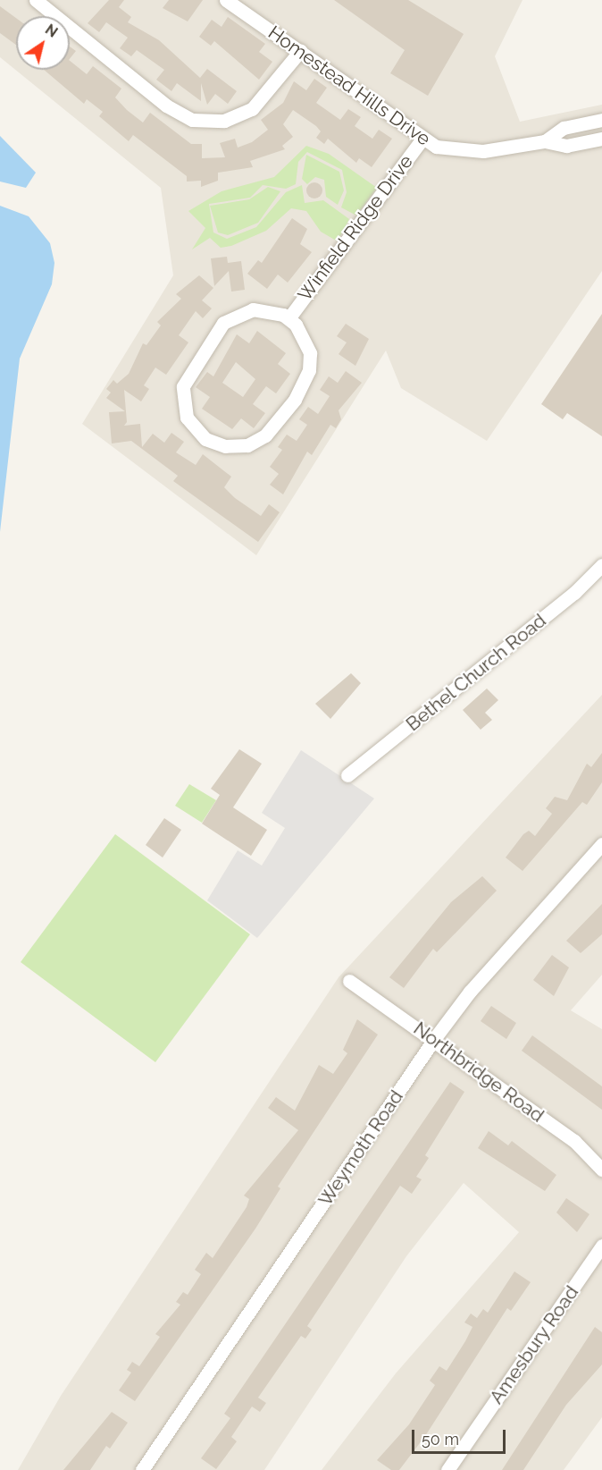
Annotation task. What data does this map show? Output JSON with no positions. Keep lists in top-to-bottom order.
{
  "streets": {
    "street": [
      "Homestead Hills Drive",
      "Winfield Ridge Drive",
      "Bethel Church Road",
      "Northbridge Road",
      "Weymoth Road",
      "Amesbury Road"
    ]
  },
  "crossings": [
    ["Homestead Hills Drive", "Winfield Ridge Drive"],
    ["Northbridge Road", "Weymoth Road"]
  ],
  "scale_bar": "50 m",
  "north": "top right"
}
